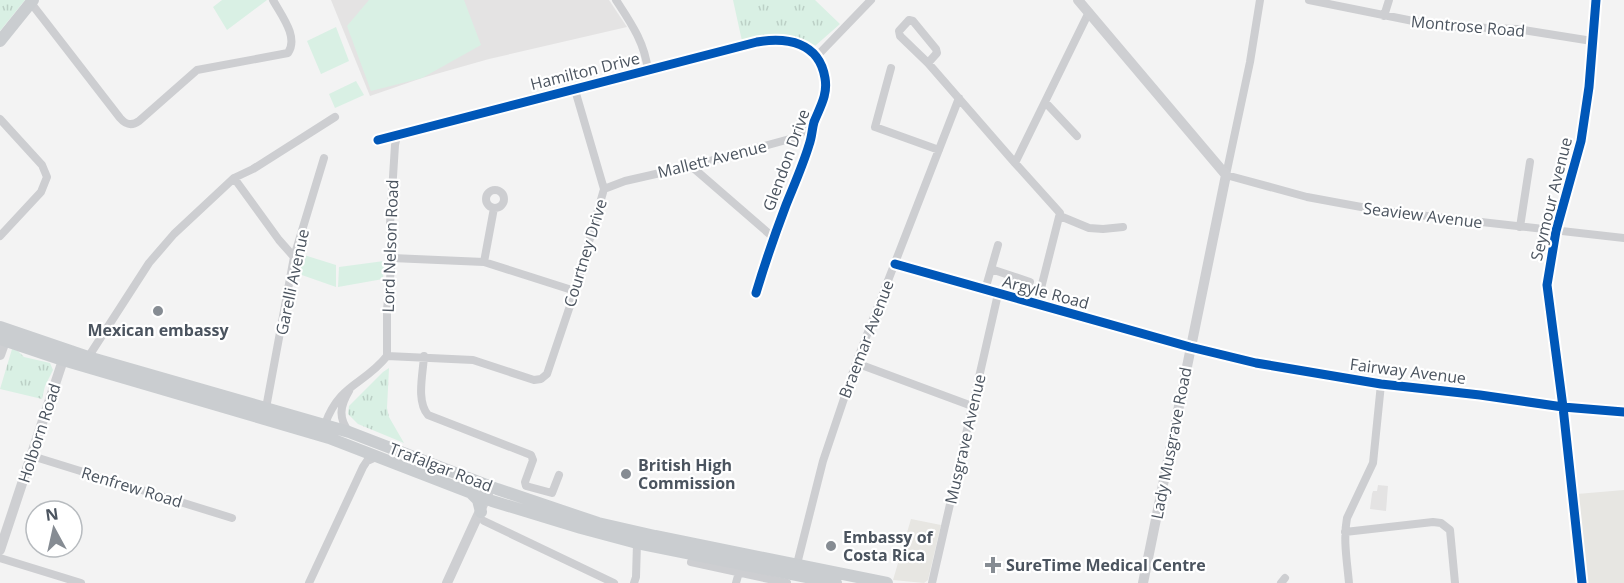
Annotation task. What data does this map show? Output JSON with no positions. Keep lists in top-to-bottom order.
{
  "streets": {
    "main road": ["Holborn Road", "Lady Musgrave Road", "Trafalgar Road"],
    "street": [
      "Montrose Road",
      "Hamilton Drive",
      "Mallett Avenue",
      "Glendon Drive",
      "Seymour Avenue",
      "Seaview Avenue",
      "Lord Nelson Road",
      "Courtney Drive",
      "Garelli Avenue",
      "Argyle Road",
      "Braemar Avenue",
      "Fairway Avenue",
      "Musgrave Avenue",
      "Renfrew Road"
    ]
  },
  "crossings": [
    ["Montrose Road", "Seymour Avenue"],
    ["Hamilton Drive", "Glendon Drive"],
    ["Hamilton Drive", "Lord Nelson Road"],
    ["Hamilton Drive", "Courtney Drive"],
    ["Mallett Avenue", "Glendon Drive"],
    ["Mallett Avenue", "Courtney Drive"],
    ["Seymour Avenue", "Seaview Avenue"],
    ["Seymour Avenue", "Fairway Avenue"],
    ["Seaview Avenue", "Lady Musgrave Road"],
    ["Garelli Avenue", "Trafalgar Road"],
    ["Argyle Road", "Braemar Avenue"],
    ["Argyle Road", "Fairway Avenue"],
    ["Argyle Road", "Musgrave Avenue"],
    ["Argyle Road", "Lady Musgrave Road"],
    ["Braemar Avenue", "Trafalgar Road"],
    ["Fairway Avenue", "Lady Musgrave Road"],
    ["Holborn Road", "Trafalgar Road"],
    ["Holborn Road", "Renfrew Road"]
  ],
  "places": {
    "other": ["Mexican embassy", "British High Commission", "Embassy of Costa Rica"],
    "health": ["SureTime Medical Centre"]
  },
  "north": "top"
}
